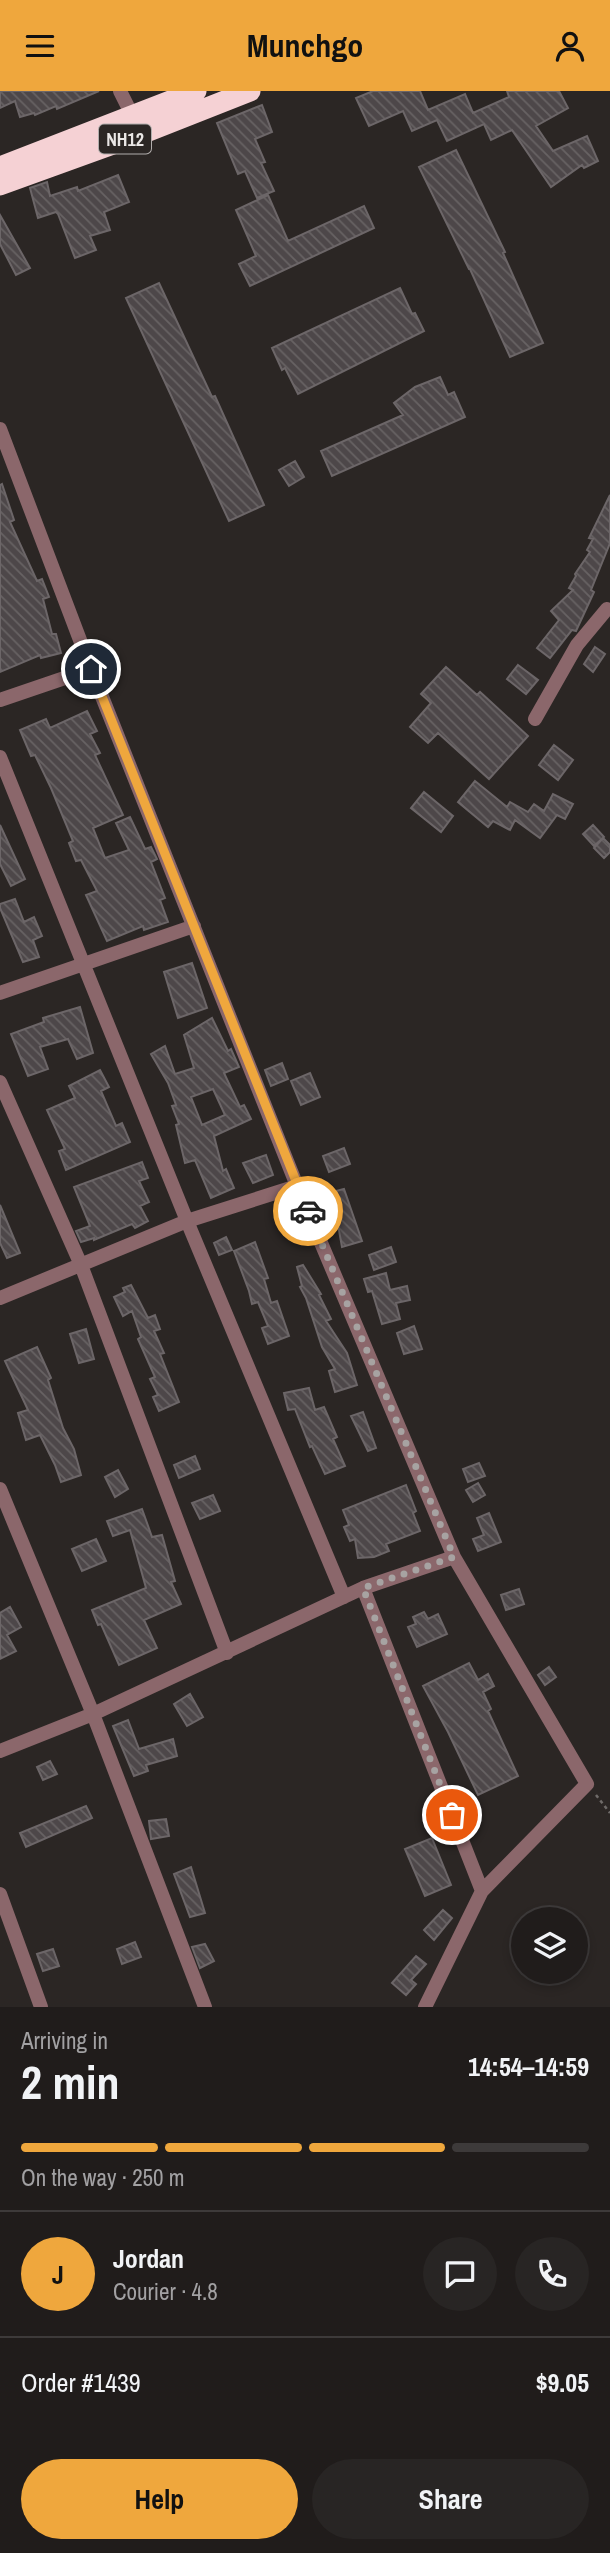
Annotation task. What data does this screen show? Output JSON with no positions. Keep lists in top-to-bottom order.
{
  "streets": {
    "highway": ["NH12"]
  },
  "page": {
    "header": "Munchgo",
    "heading": ["2 min", "Arriving in", "14:54–14:59"],
    "panel": [
      "Jordan",
      "Courier · 4.8",
      "Order #1439",
      "$9.05"
    ],
    "bar": "On the way · 250 m",
    "round": "J",
    "buttons": ["Help", "Share"]
  }
}
